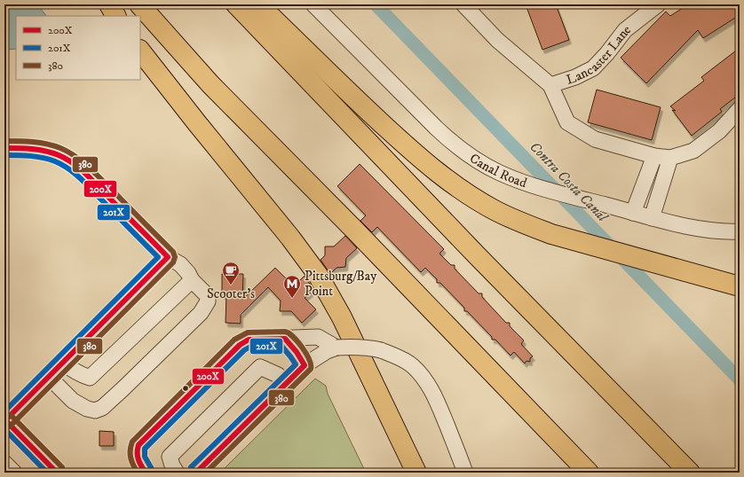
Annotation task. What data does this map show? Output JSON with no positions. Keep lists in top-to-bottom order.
{
  "streets": {
    "street": ["Lancaster Lane", "Canal Road"]
  },
  "water": ["Contra Costa Canal"],
  "places": {
    "cafe": ["Scooter's"],
    "metro station": ["Pittsburg/Bay Point"]
  },
  "lines": ["transit line 380", "transit line 200X", "transit line 201X"],
  "legend": ["200X", "201X", "380"]
}
